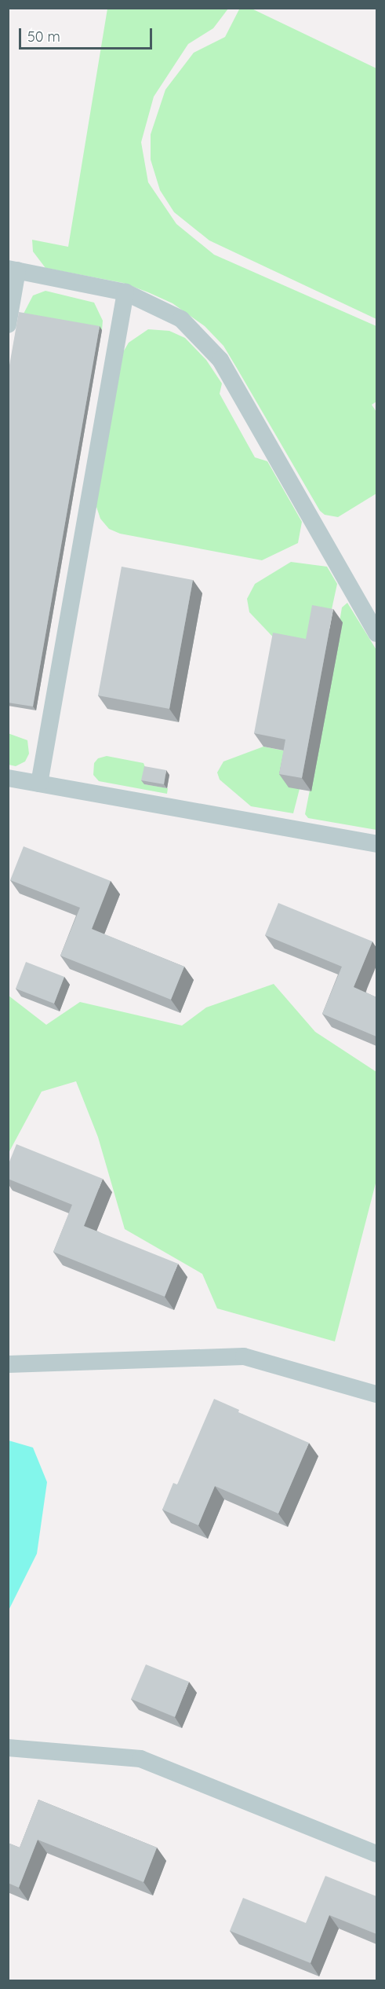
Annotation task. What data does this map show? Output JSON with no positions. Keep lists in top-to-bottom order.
{
  "scale_bar": "50 m"
}
